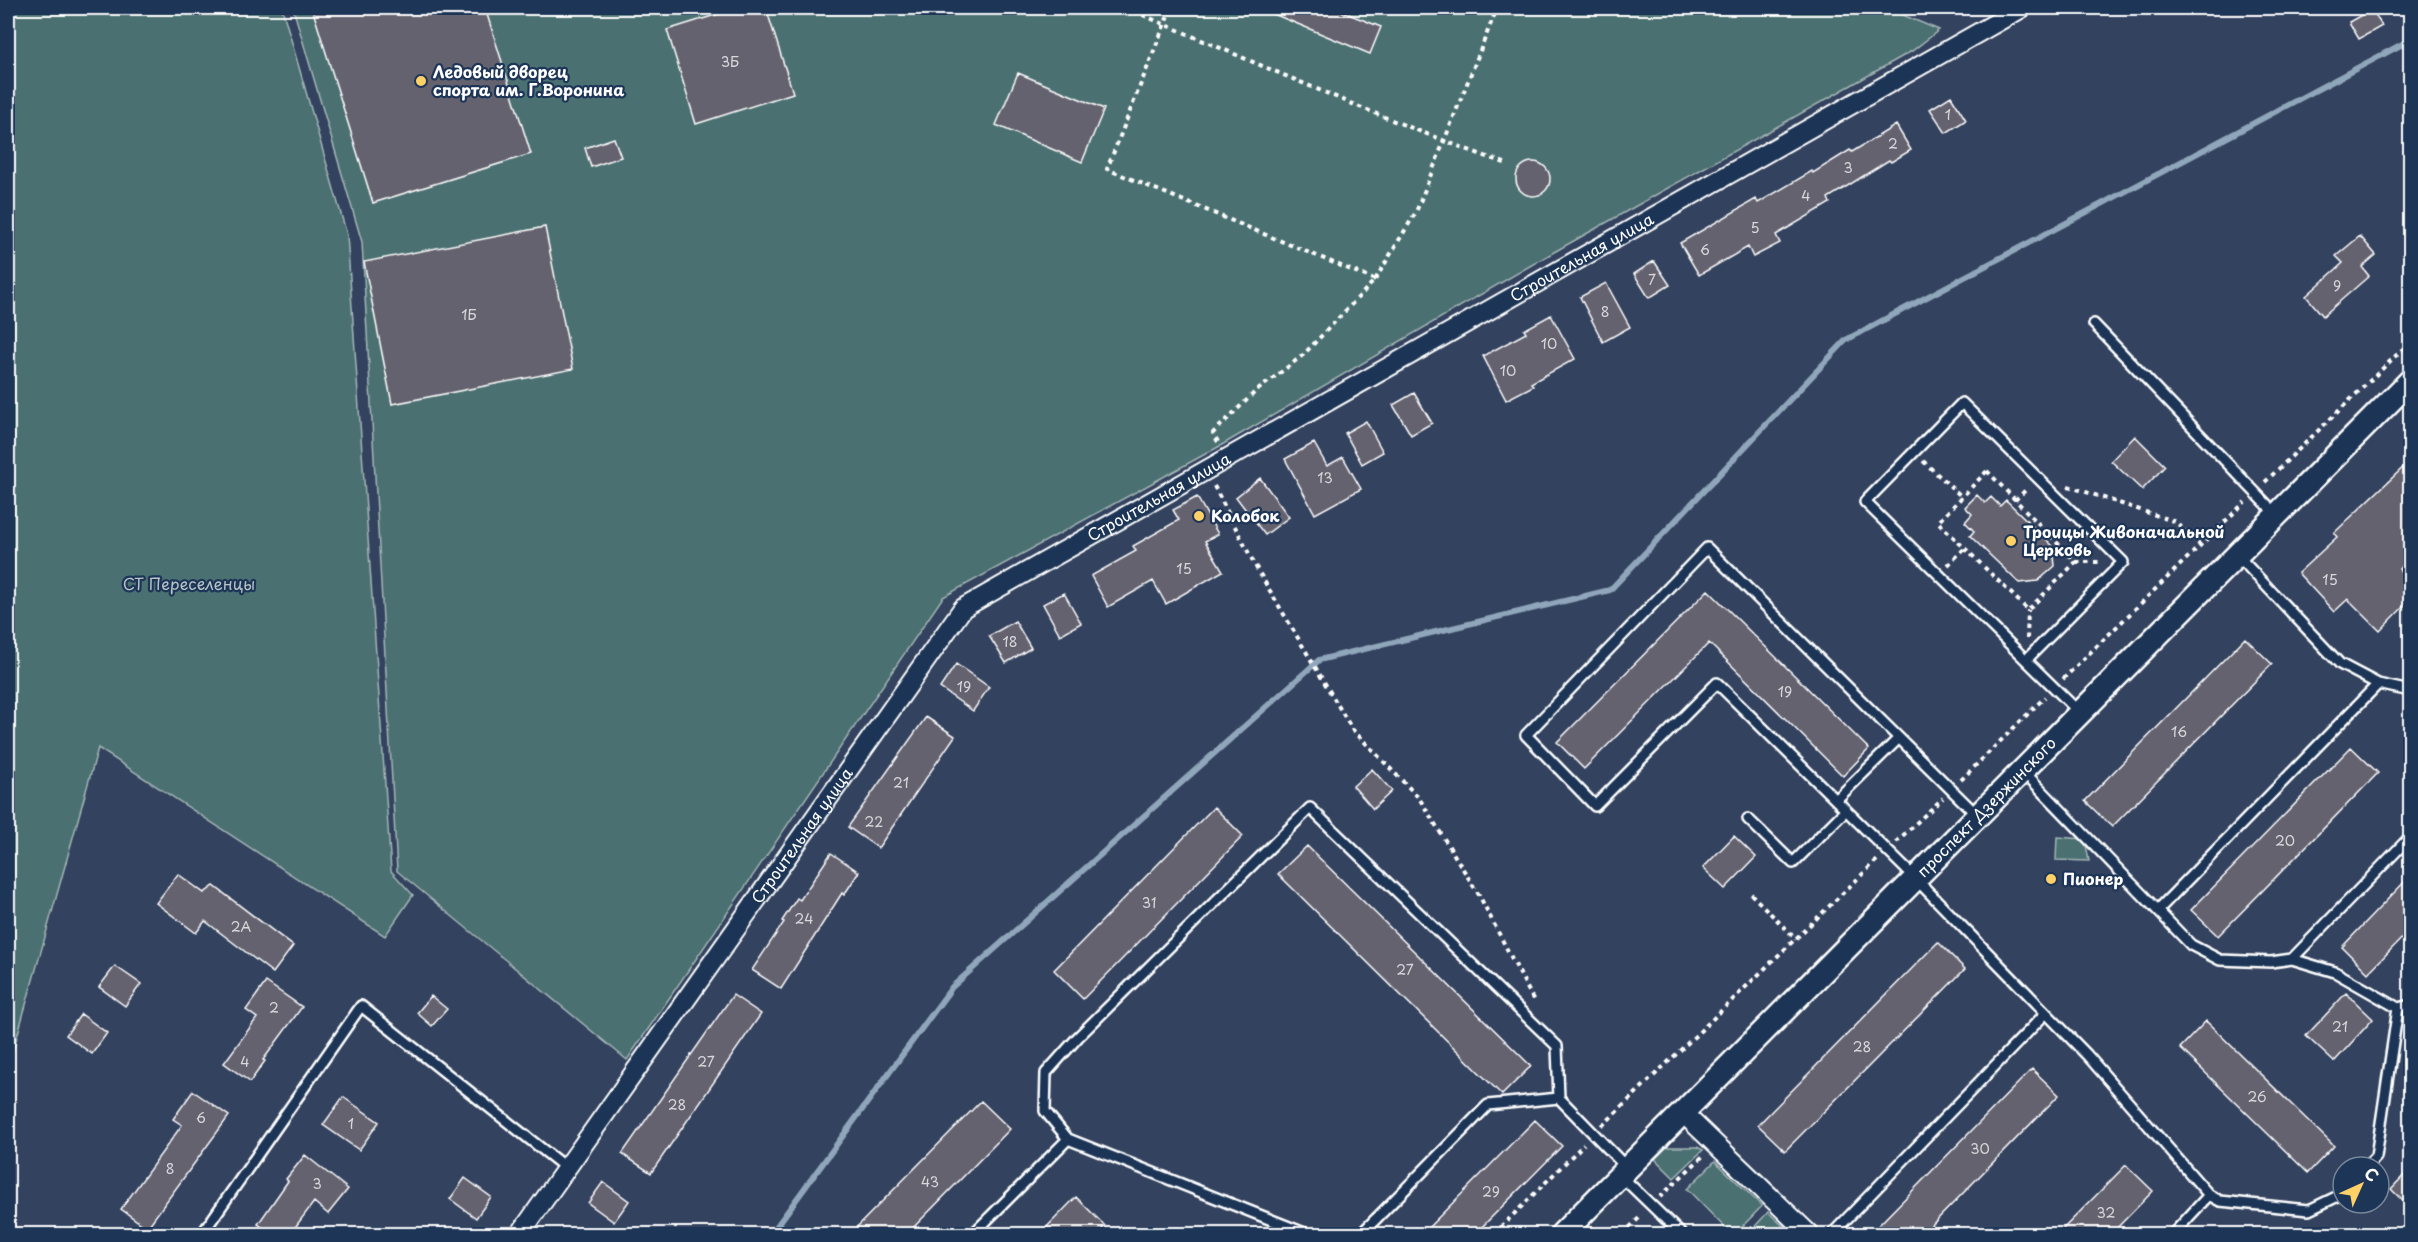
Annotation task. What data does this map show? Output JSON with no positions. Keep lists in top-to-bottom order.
{
  "streets": {
    "street": ["Строительная улица", "проспект Дзержинского"]
  },
  "parks": ["СТ Переселенцы"],
  "places": [
    "Ледовый дворец спорта им. Г.Воронина",
    "Колобок",
    "Троицы Живоначальной Церковь",
    "Пионер"
  ],
  "house_numbers": [
    "3Б",
    "1",
    "2",
    "3",
    "4",
    "5",
    "6",
    "7",
    "9",
    "8",
    "1Б",
    "10",
    "10",
    "13",
    "15",
    "15",
    "18",
    "19",
    "19",
    "16",
    "21",
    "22",
    "20",
    "31",
    "24",
    "2А",
    "27",
    "2",
    "21",
    "28",
    "4",
    "27",
    "26",
    "28",
    "6",
    "1",
    "30",
    "8",
    "43",
    "3",
    "29",
    "32"
  ],
  "north": "top right"
}
